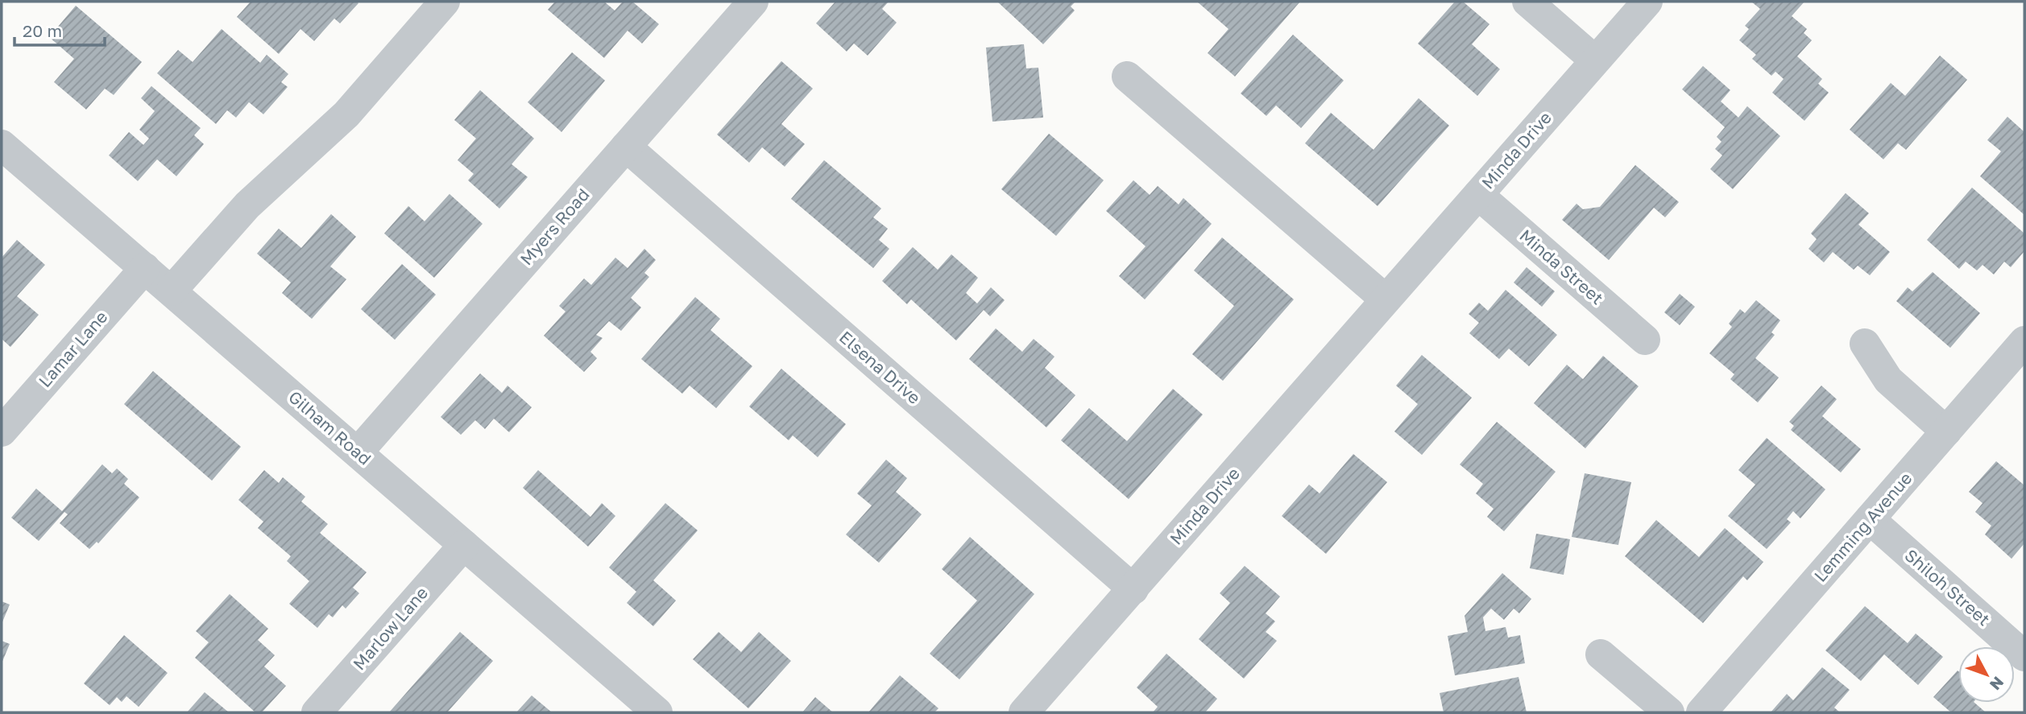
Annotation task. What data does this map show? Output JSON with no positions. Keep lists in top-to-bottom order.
{
  "streets": {
    "street": [
      "Minda Drive",
      "Myers Road",
      "Minda Street",
      "Lamar Lane",
      "Elsena Drive",
      "Gilham Road",
      "Lemming Avenue",
      "Shiloh Street",
      "Marlow Lane"
    ]
  },
  "crossings": [
    ["Minda Drive", "Minda Street"],
    ["Minda Drive", "Elsena Drive"],
    ["Myers Road", "Elsena Drive"],
    ["Myers Road", "Gilham Road"],
    ["Lamar Lane", "Gilham Road"],
    ["Gilham Road", "Marlow Lane"],
    ["Lemming Avenue", "Shiloh Street"]
  ],
  "scale_bar": "20 m",
  "north": "bottom right"
}
